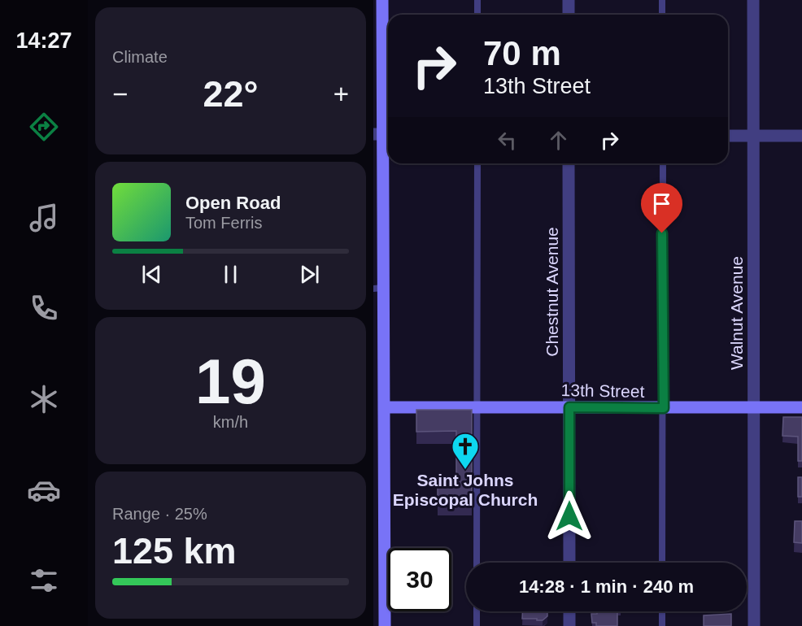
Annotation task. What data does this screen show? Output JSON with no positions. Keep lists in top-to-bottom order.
{
  "streets": {
    "main road": ["13th Street"],
    "street": ["Chestnut Avenue", "Walnut Avenue"]
  },
  "crossings": [
    ["Chestnut Avenue", "13th Street"],
    ["Walnut Avenue", "13th Street"]
  ],
  "places": {
    "church": ["Saint Johns Episcopal Church"]
  },
  "page": {
    "tabs": "14:27",
    "tile": [
      "Climate",
      ["19", "km/h"],
      ["Range · 25%", "125 km"]
    ],
    "turn": ["70 m", "13th Street"],
    "heat": ["−", "22°", "+"],
    "song": ["Open Road", "Tom Ferris"],
    "limit": "30",
    "trip": "14:28 · 1 min · 240 m"
  }
}
